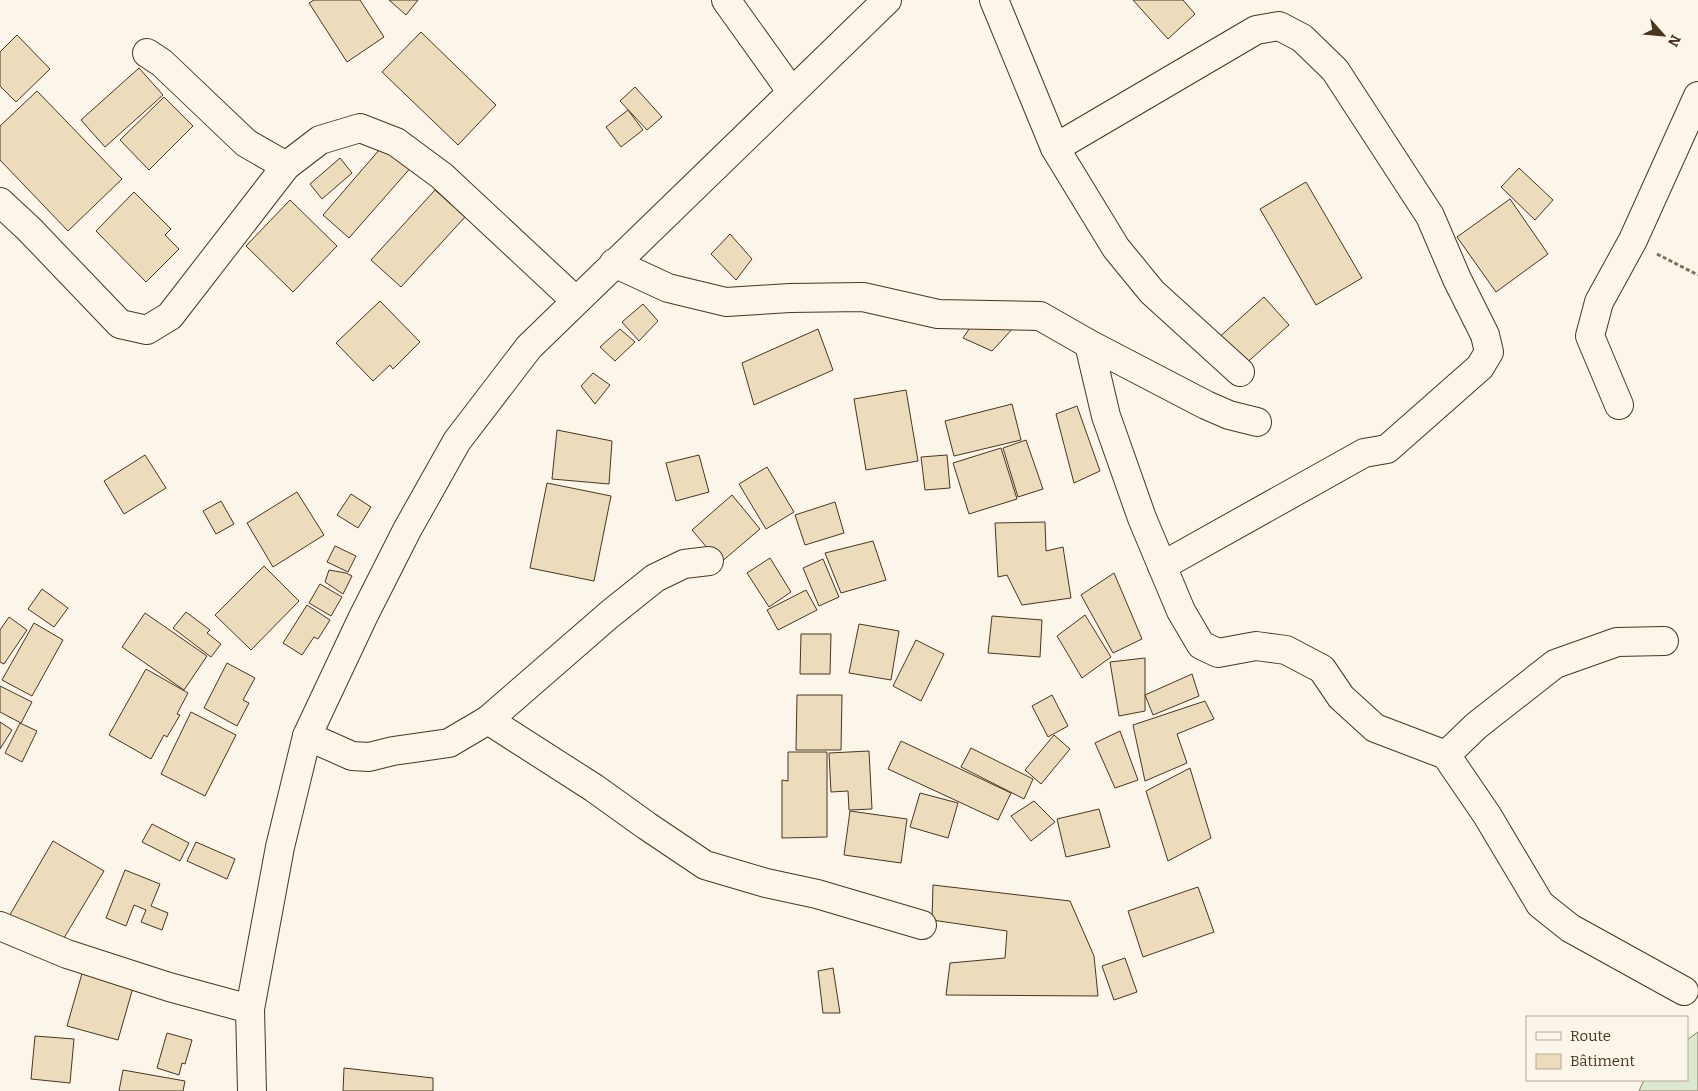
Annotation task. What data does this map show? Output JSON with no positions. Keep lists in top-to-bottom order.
{
  "legend": ["Route", "Bâtiment"],
  "north": "bottom right"
}
